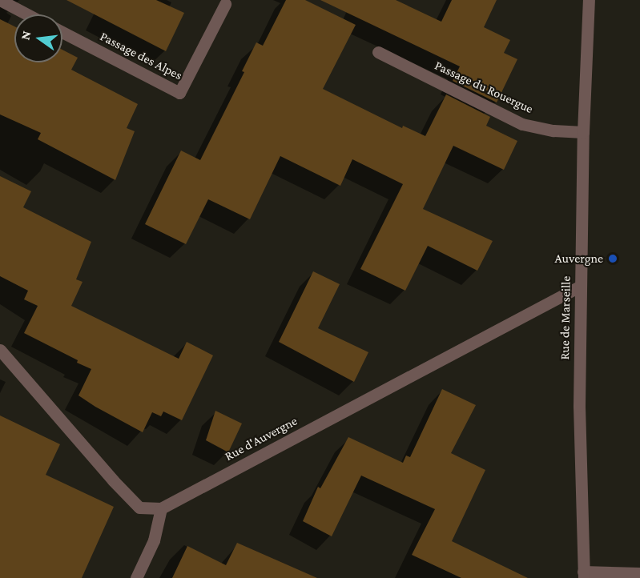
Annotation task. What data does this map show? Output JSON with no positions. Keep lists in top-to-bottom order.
{
  "streets": {
    "street": [
      "Passage des Alpes",
      "Passage du Rouergue",
      "Rue de Marseille",
      "Rue d'Auvergne"
    ]
  },
  "crossings": [
    ["Passage du Rouergue", "Rue de Marseille"],
    ["Rue de Marseille", "Rue d'Auvergne"]
  ],
  "places": ["Auvergne"],
  "north": "left"
}
